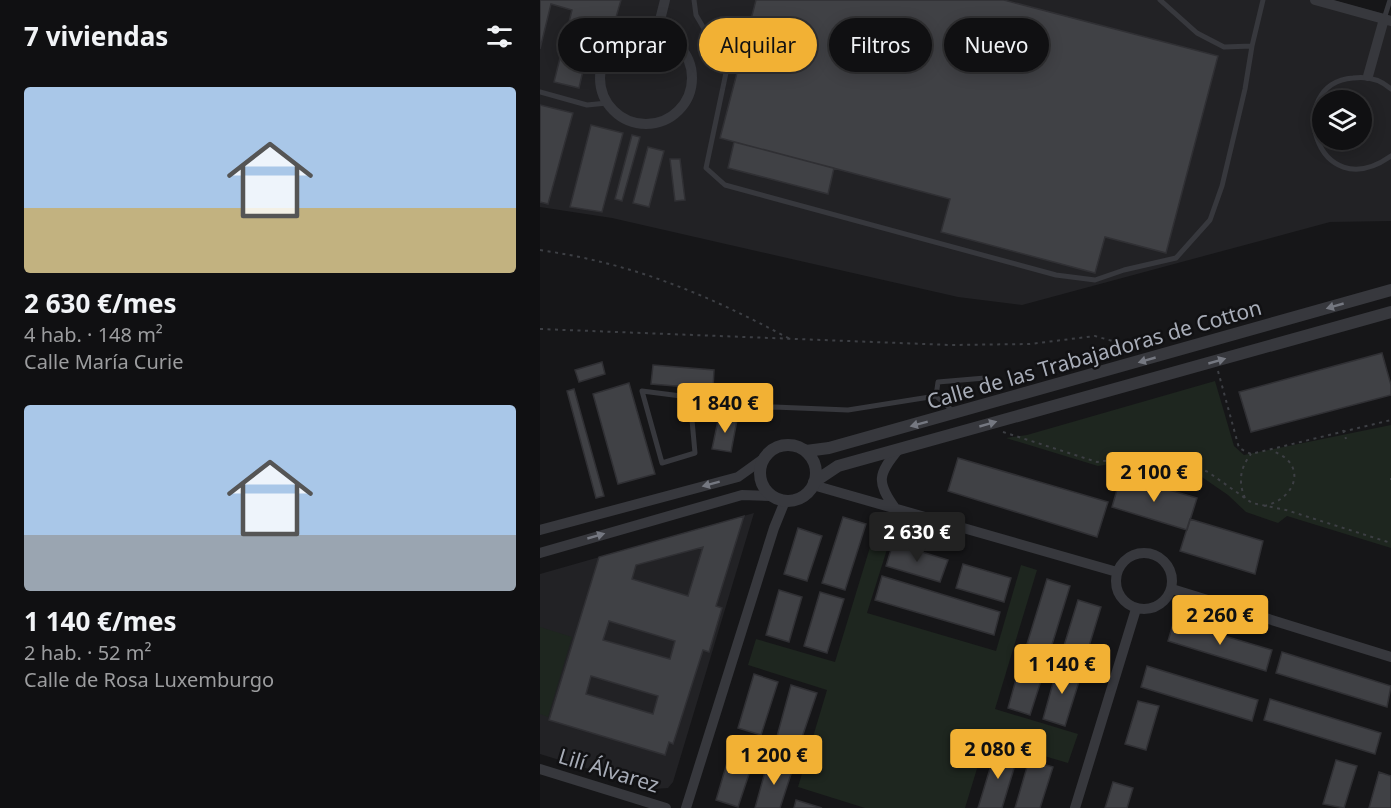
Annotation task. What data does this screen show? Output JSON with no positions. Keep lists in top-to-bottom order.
{
  "streets": {
    "street": ["Calle de las Trabajadoras de Cotton", "Lilí Álvarez"]
  },
  "page": {
    "heading": "7 viviendas",
    "chip": [
      "Comprar",
      "Alquilar",
      "Filtros",
      "Nuevo"
    ],
    "list": [
      {
        "name": "2 630 €/mes",
        "note": "4 hab. · 148 m² · Calle María Curie"
      },
      {
        "name": "1 140 €/mes",
        "note": "2 hab. · 52 m² · Calle de Rosa Luxemburgo"
      }
    ],
    "price": [
      "1 840 €",
      "2 100 €",
      "2 630 €",
      "2 260 €",
      "1 140 €",
      "2 080 €",
      "1 200 €"
    ]
  }
}
